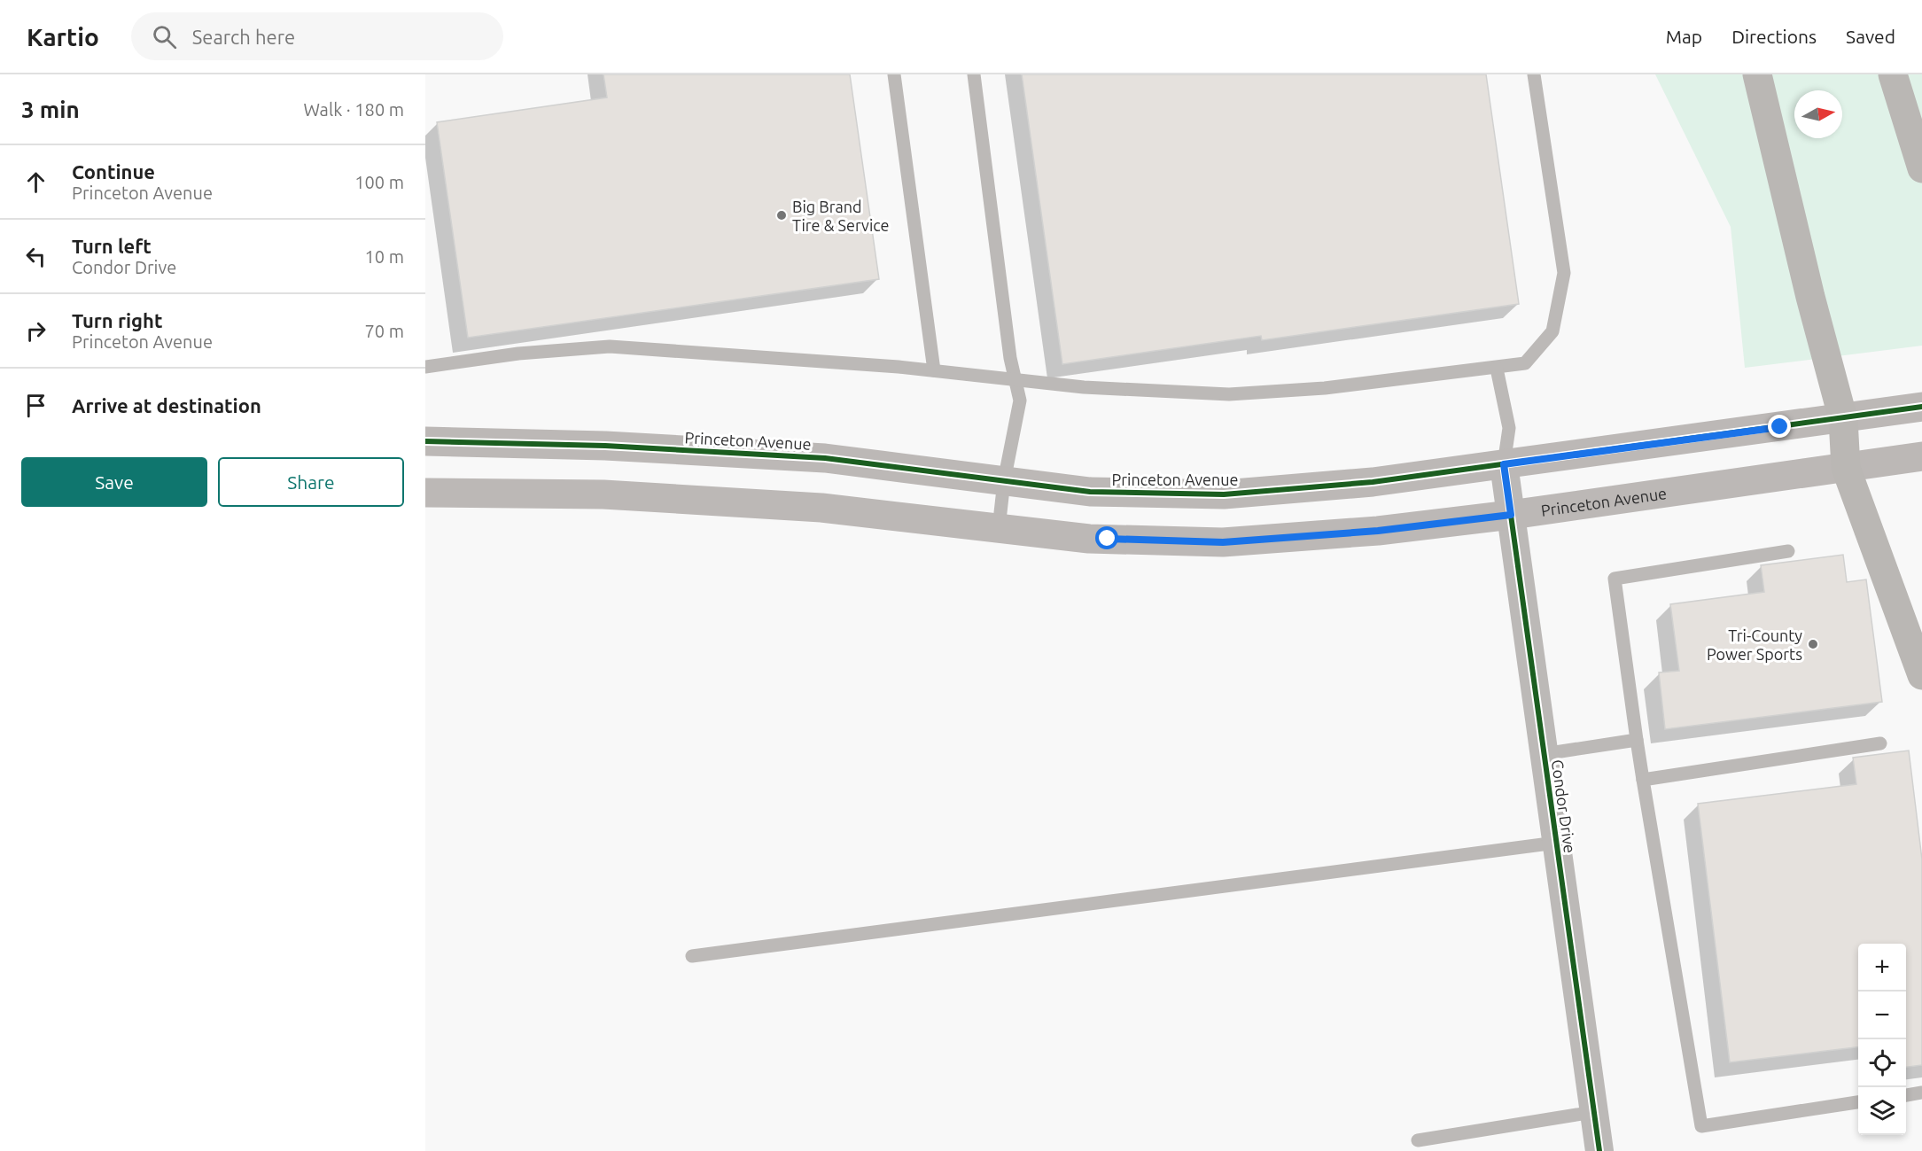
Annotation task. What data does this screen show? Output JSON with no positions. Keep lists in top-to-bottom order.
{
  "streets": {
    "street": ["Princeton Avenue", "Condor Drive"]
  },
  "crossings": [
    ["Princeton Avenue", "Condor Drive"]
  ],
  "places": ["Big Brand Tire & Service", "Tri-County Power Sports"],
  "north": "right",
  "page": {
    "header": "Kartio",
    "search": "Search here",
    "nav": ["Map", "Directions", "Saved"],
    "heading": ["3 min", "Walk · 180 m"],
    "list": [
      ["Continue", "Princeton Avenue", "100 m"],
      ["Turn left", "Condor Drive", "10 m"],
      ["Turn right", "Princeton Avenue", "70 m"],
      "Arrive at destination"
    ],
    "buttons": ["Save", "Share"],
    "map_buttons": ["+", "−"]
  }
}
